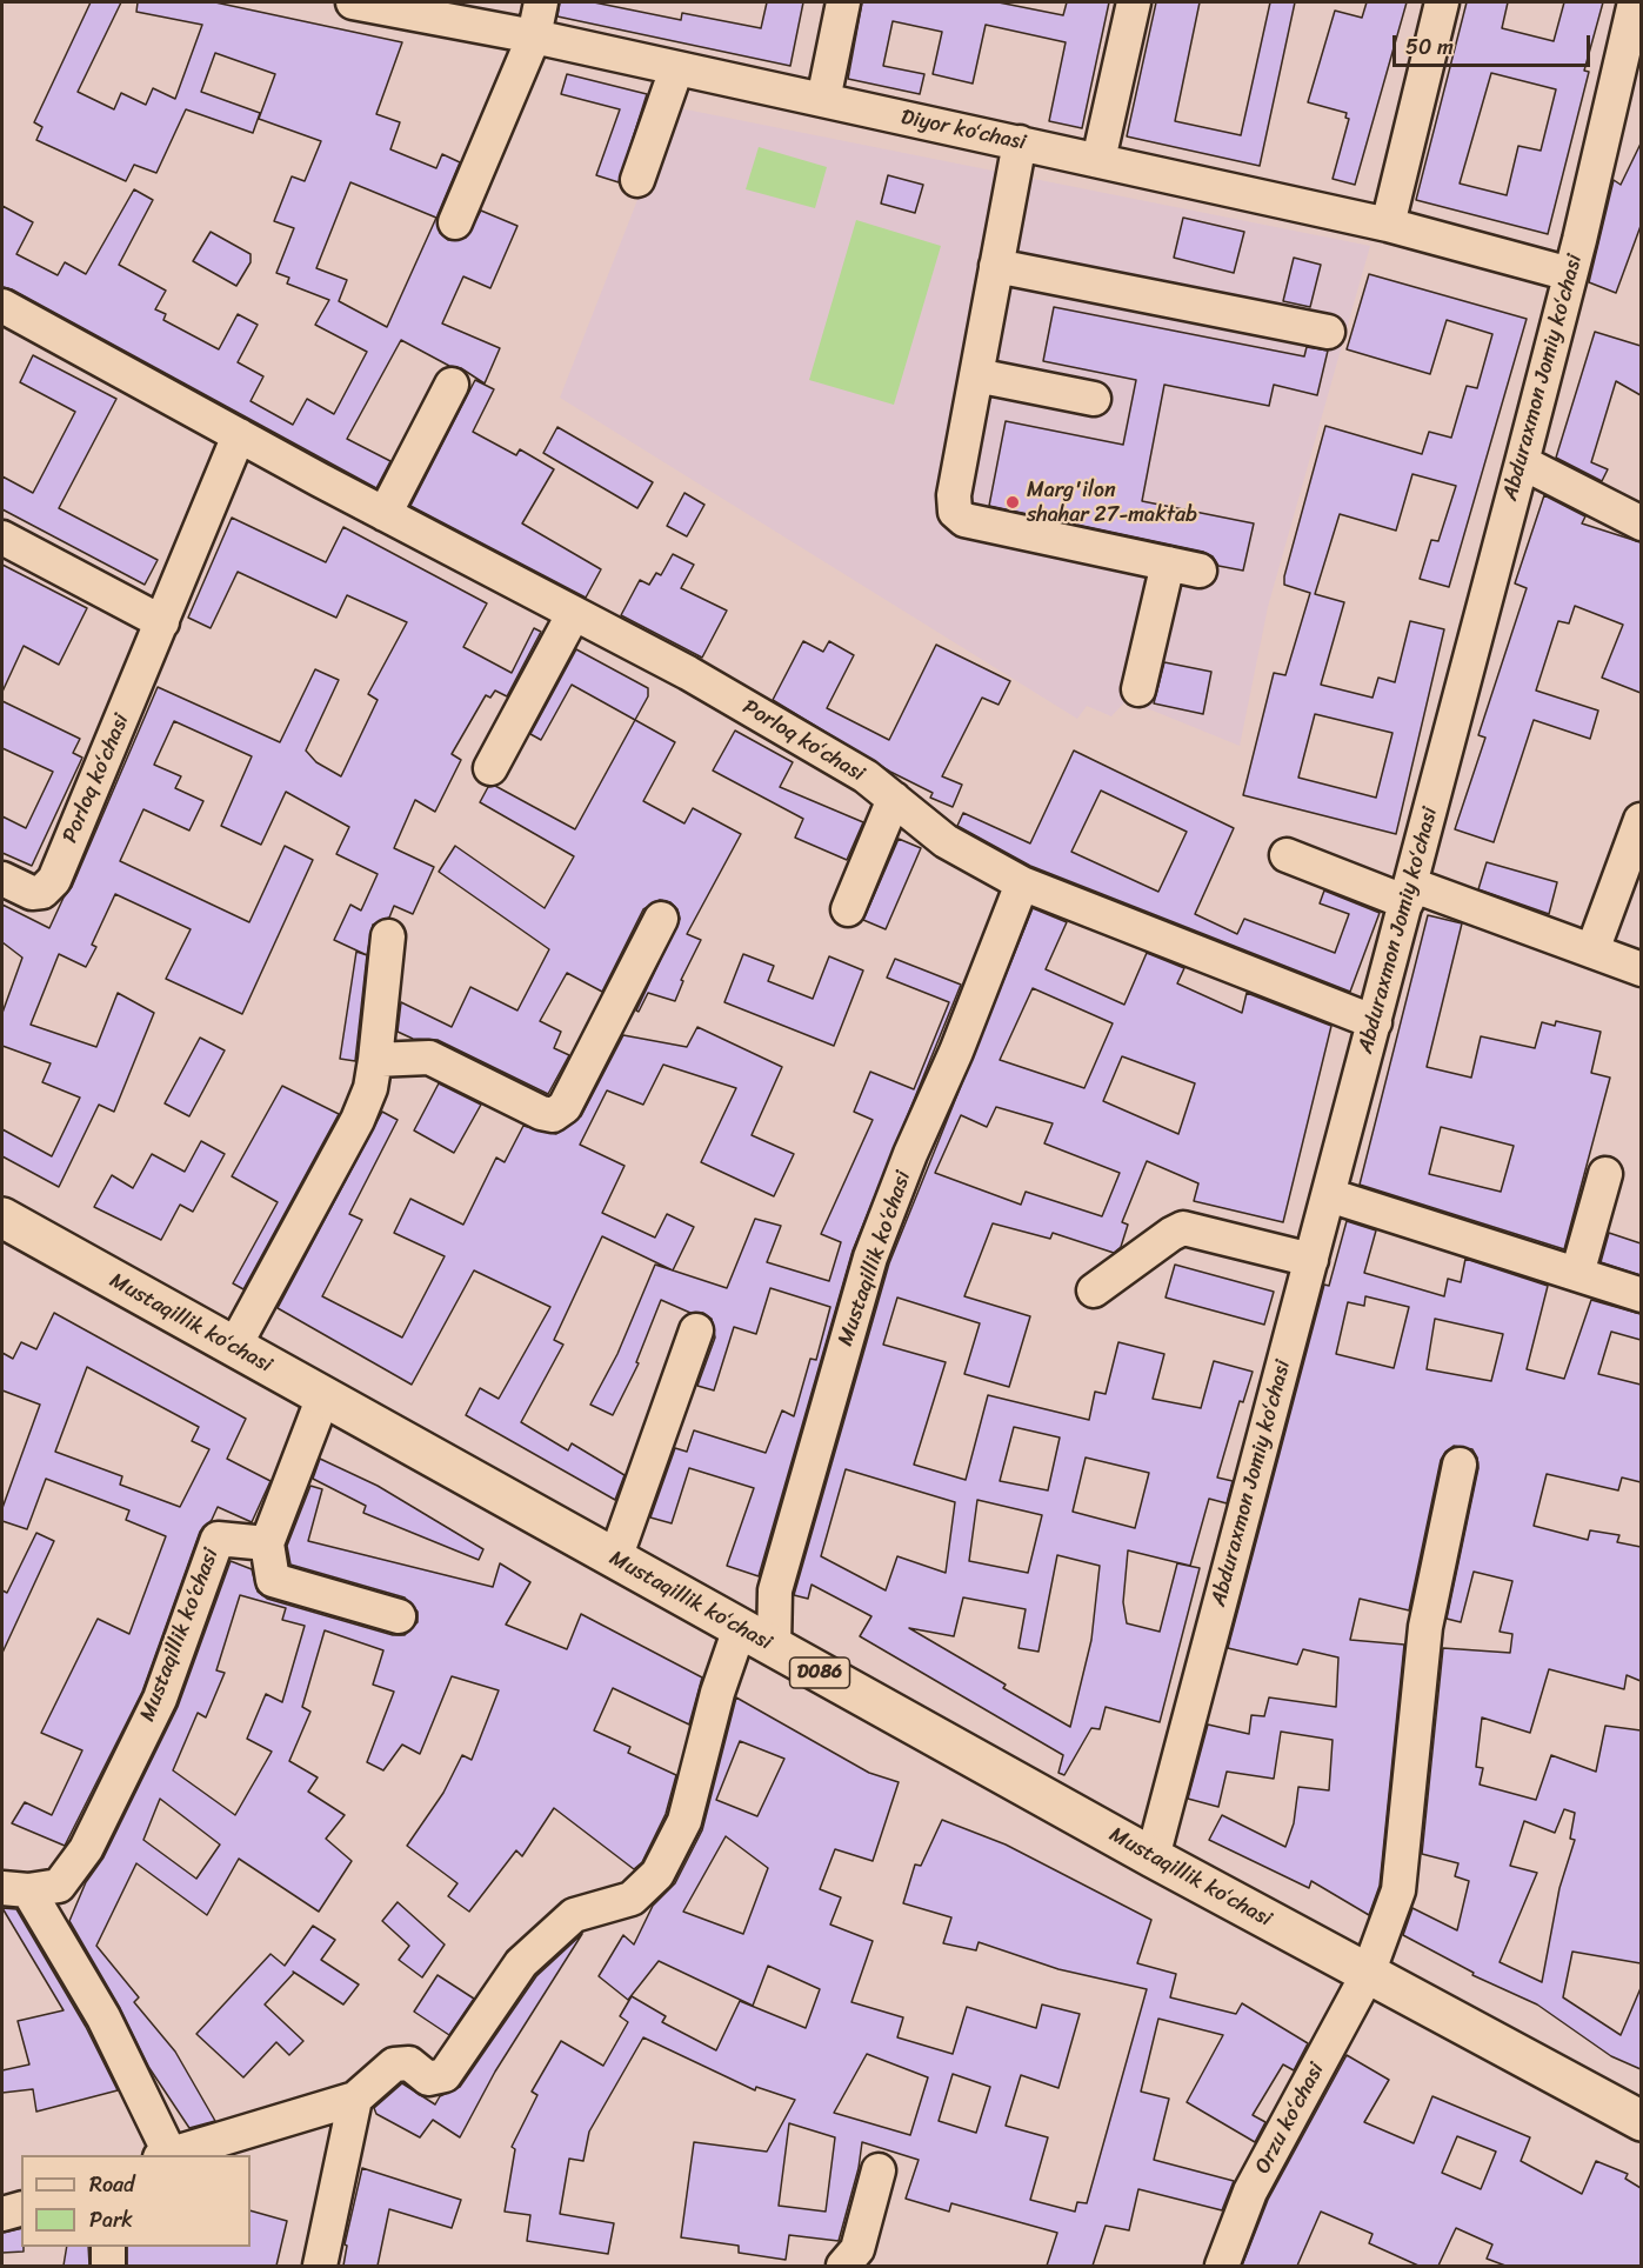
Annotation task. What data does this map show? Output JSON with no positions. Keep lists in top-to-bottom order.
{
  "streets": {
    "main road": ["Mustaqillik koʻchasi", "D086"],
    "street": [
      "Diyor koʻchasi",
      "Abduraxmon Jomiy koʻchasi",
      "Porloq koʻchasi",
      "Mustaqillik ko‘chasi",
      "Orzu koʻchasi"
    ]
  },
  "crossings": [
    ["Diyor koʻchasi", "Abduraxmon Jomiy koʻchasi"],
    ["Abduraxmon Jomiy koʻchasi", "Porloq koʻchasi"],
    ["Abduraxmon Jomiy koʻchasi", "Mustaqillik koʻchasi"],
    ["Porloq koʻchasi", "Mustaqillik ko‘chasi"],
    ["Mustaqillik ko‘chasi", "Mustaqillik koʻchasi"],
    ["Mustaqillik koʻchasi", "Orzu koʻchasi"]
  ],
  "places": ["Marg'ilon shahar 27-maktab"],
  "legend": ["Road", "Park"],
  "scale_bar": "50 m"
}
